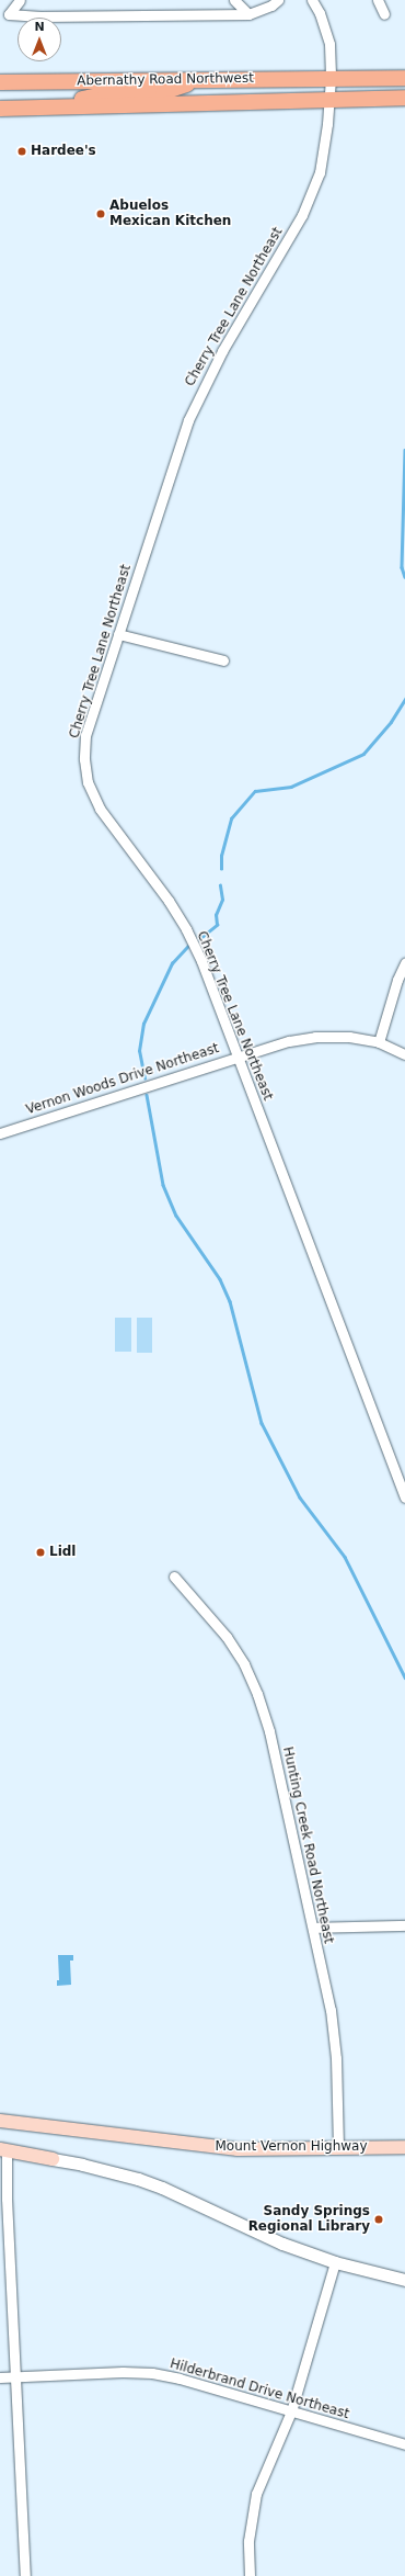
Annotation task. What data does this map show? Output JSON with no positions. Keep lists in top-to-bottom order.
{
  "streets": {
    "main road": ["Abernathy Road Northwest", "Mount Vernon Highway"],
    "street": [
      "Cherry Tree Lane Northeast",
      "Vernon Woods Drive Northeast",
      "Hunting Creek Road Northeast",
      "Hilderbrand Drive Northeast"
    ]
  },
  "crossings": [
    ["Abernathy Road Northwest", "Cherry Tree Lane Northeast"],
    ["Cherry Tree Lane Northeast", "Vernon Woods Drive Northeast"],
    ["Hunting Creek Road Northeast", "Mount Vernon Highway"]
  ],
  "places": [
    "Hardee's",
    "Abuelos Mexican Kitchen",
    "Lidl",
    "Sandy Springs Regional Library"
  ],
  "north": "top"
}
